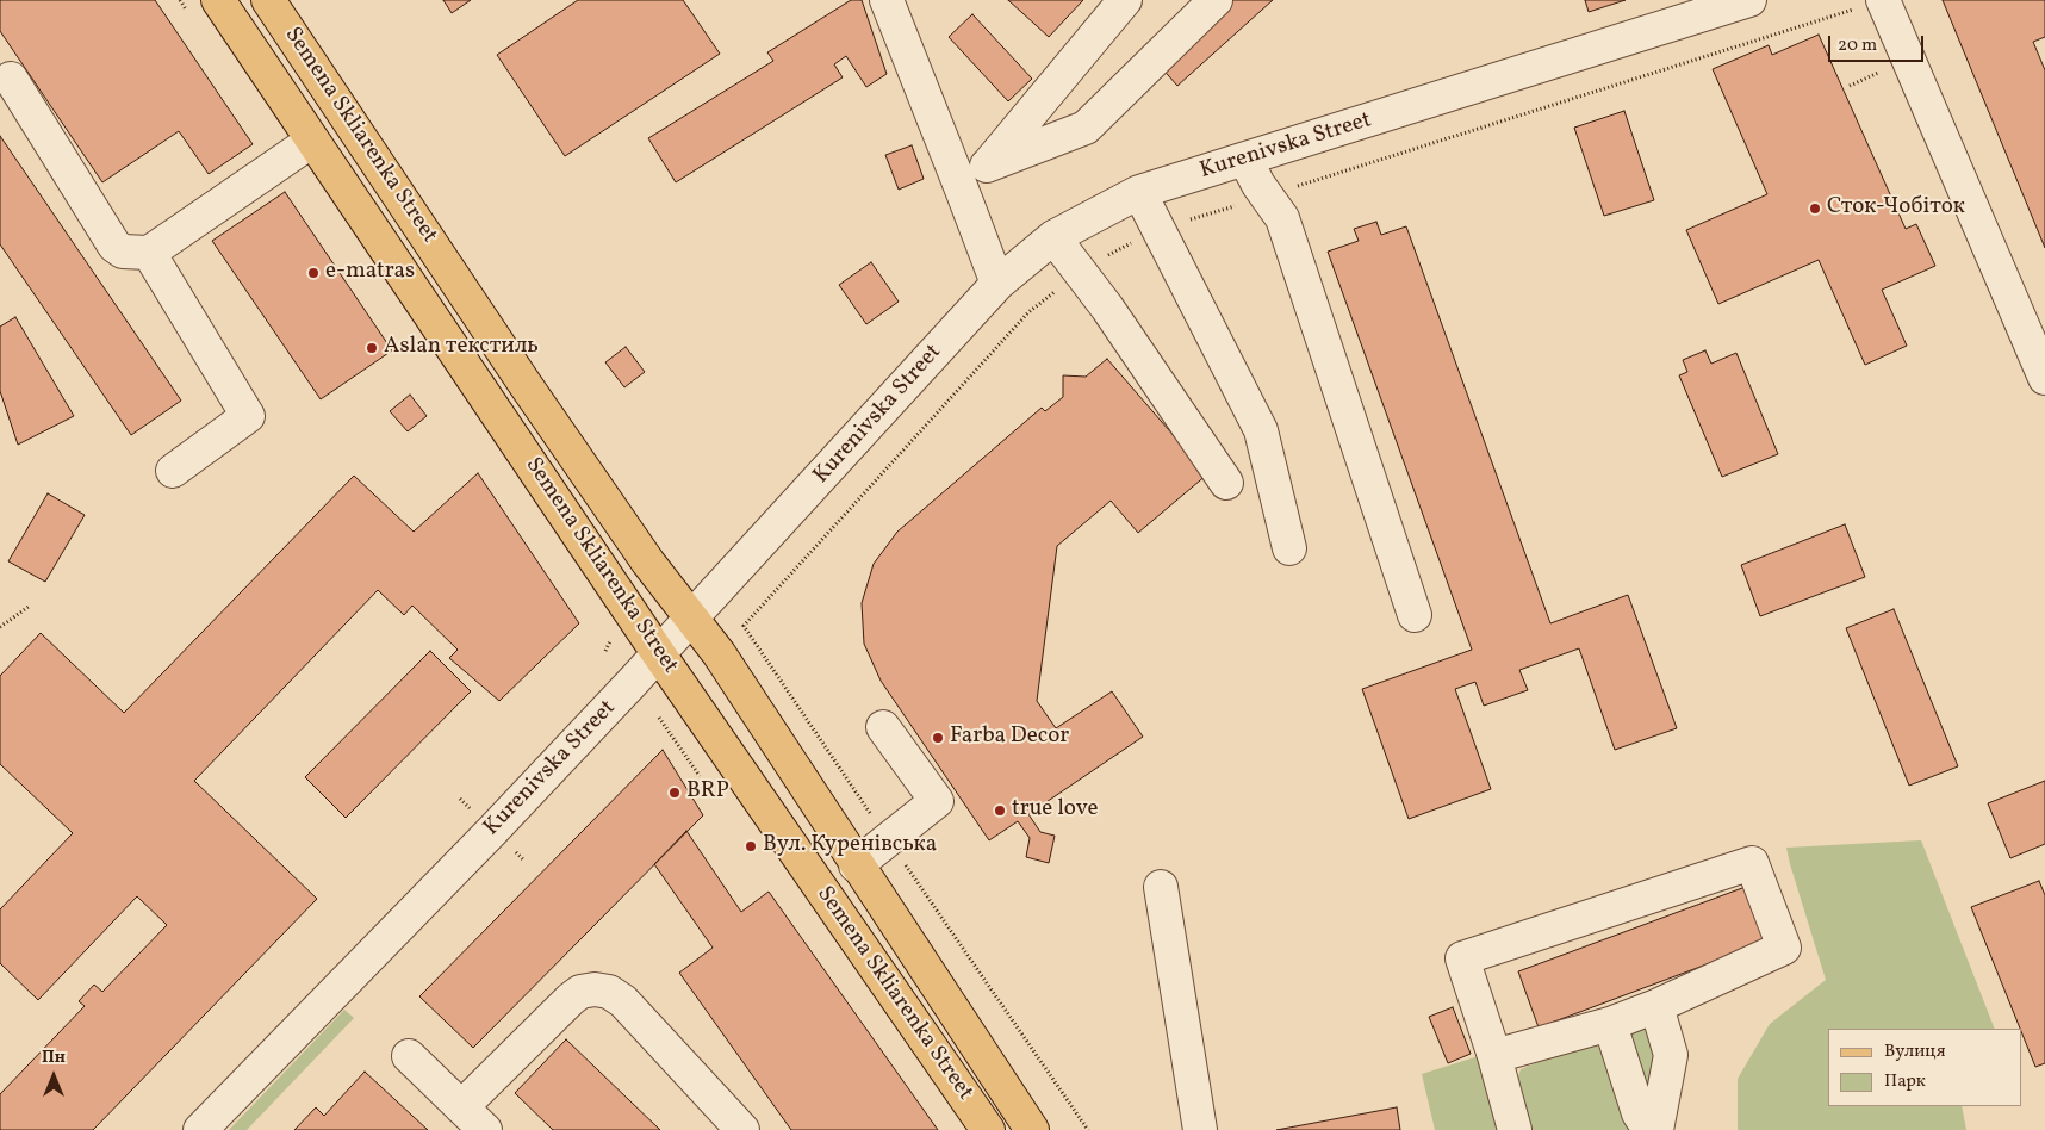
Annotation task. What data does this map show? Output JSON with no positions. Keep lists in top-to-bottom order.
{
  "streets": {
    "main road": ["Semena Skliarenka Street"],
    "street": ["Kurenivska Street"]
  },
  "crossings": [
    ["Semena Skliarenka Street", "Kurenivska Street"]
  ],
  "places": [
    "Сток-Чобіток",
    "e-matras",
    "Aslan текстиль",
    "Farba Decor",
    "BRP",
    "true love",
    "Вул. Куренівська"
  ],
  "legend": ["Вулиця", "Парк"],
  "scale_bar": "20 m",
  "north": "top"
}
